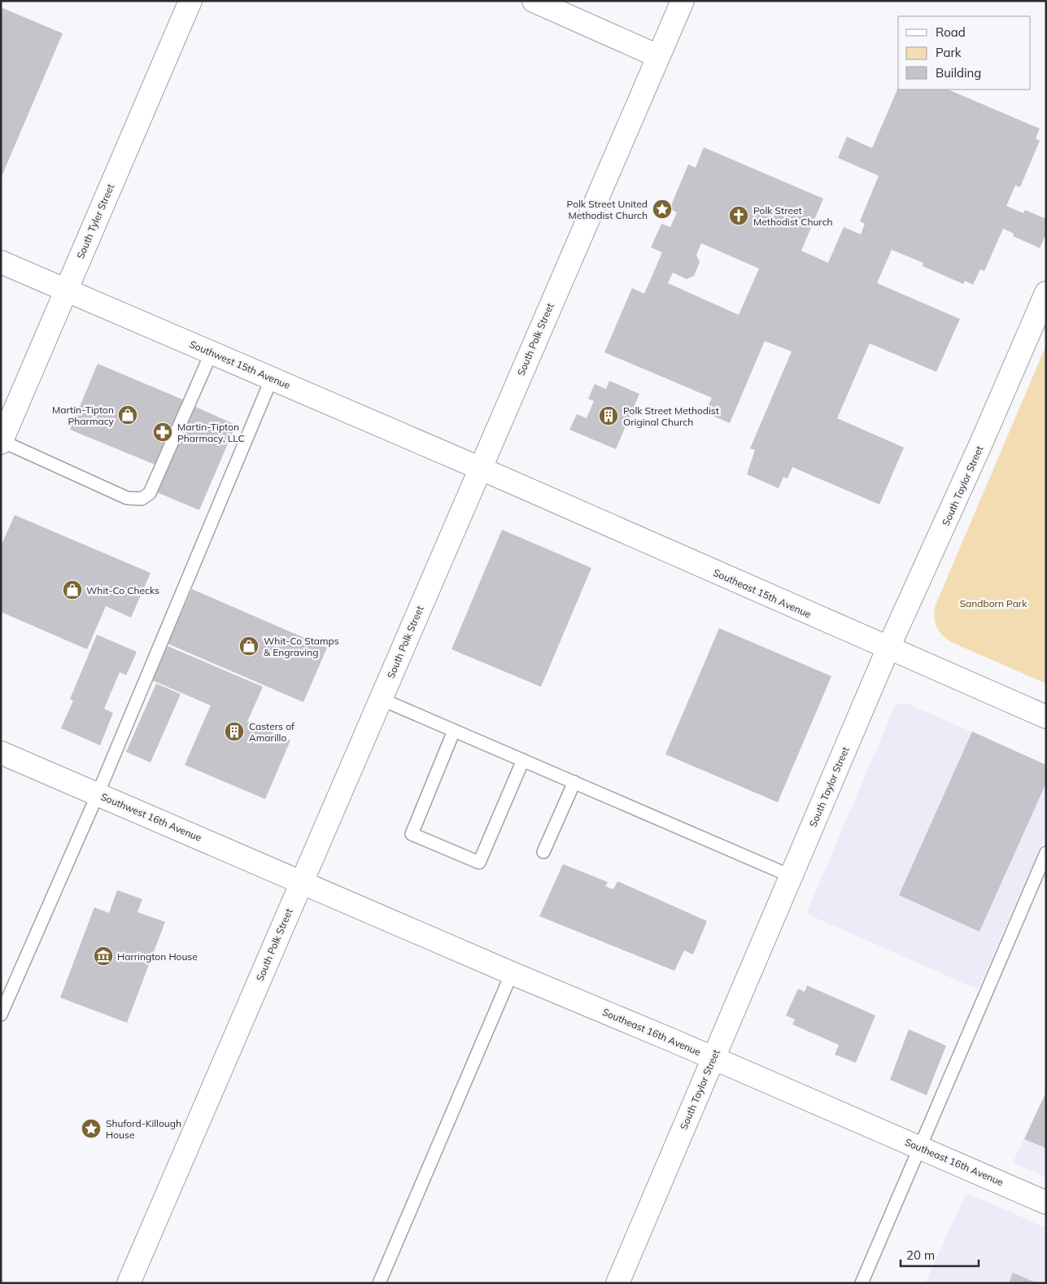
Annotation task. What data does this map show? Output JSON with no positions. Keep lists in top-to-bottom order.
{
  "streets": {
    "main road": [
      "South Tyler Street",
      "South Polk Street",
      "Southwest 15th Avenue",
      "South Taylor Street",
      "Southeast 15th Avenue",
      "Southwest 16th Avenue",
      "Southeast 16th Avenue"
    ]
  },
  "crossings": [
    ["South Tyler Street", "Southwest 15th Avenue"],
    ["South Polk Street", "Southwest 15th Avenue"],
    ["South Polk Street", "Southeast 15th Avenue"],
    ["South Polk Street", "Southwest 16th Avenue"],
    ["South Polk Street", "Southeast 16th Avenue"],
    ["Southwest 15th Avenue", "Southeast 15th Avenue"],
    ["South Taylor Street", "Southeast 15th Avenue"],
    ["South Taylor Street", "Southeast 16th Avenue"],
    ["Southwest 16th Avenue", "Southeast 16th Avenue"]
  ],
  "parks": ["Sandborn Park"],
  "places": {
    "place": ["Polk Street United Methodist Church", "Shuford-Killough House"],
    "church": ["Polk Street Methodist Church"],
    "shop": ["Martin-Tipton Pharmacy", "Whit-Co Checks", "Whit-Co Stamps & Engraving"],
    "building": ["Polk Street Methodist Original Church", "Casters of Amarillo"],
    "pharmacy": ["Martin-Tipton Pharmacy, LLC"],
    "museum": ["Harrington House"]
  },
  "legend": ["Road", "Park", "Building"],
  "scale_bar": "20 m"
}
